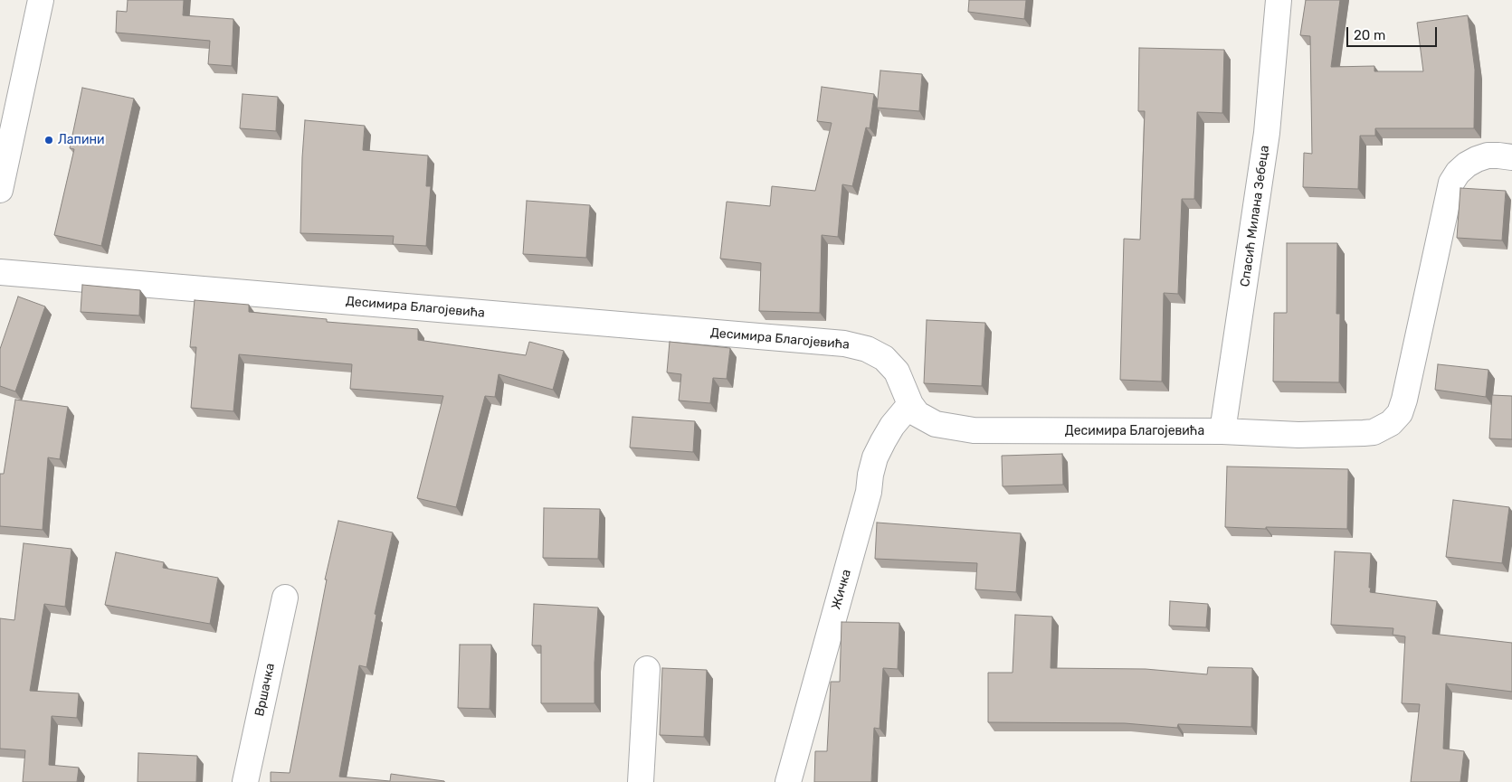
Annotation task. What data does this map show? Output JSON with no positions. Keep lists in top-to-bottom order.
{
  "streets": {
    "street": [
      "Спасић Милана Зебеца",
      "Десимира Благојевића",
      "Жичка",
      "Вршачка"
    ]
  },
  "crossings": [
    ["Спасић Милана Зебеца", "Десимира Благојевића"],
    ["Десимира Благојевића", "Жичка"]
  ],
  "places": ["Лапини"],
  "scale_bar": "20 m"
}
